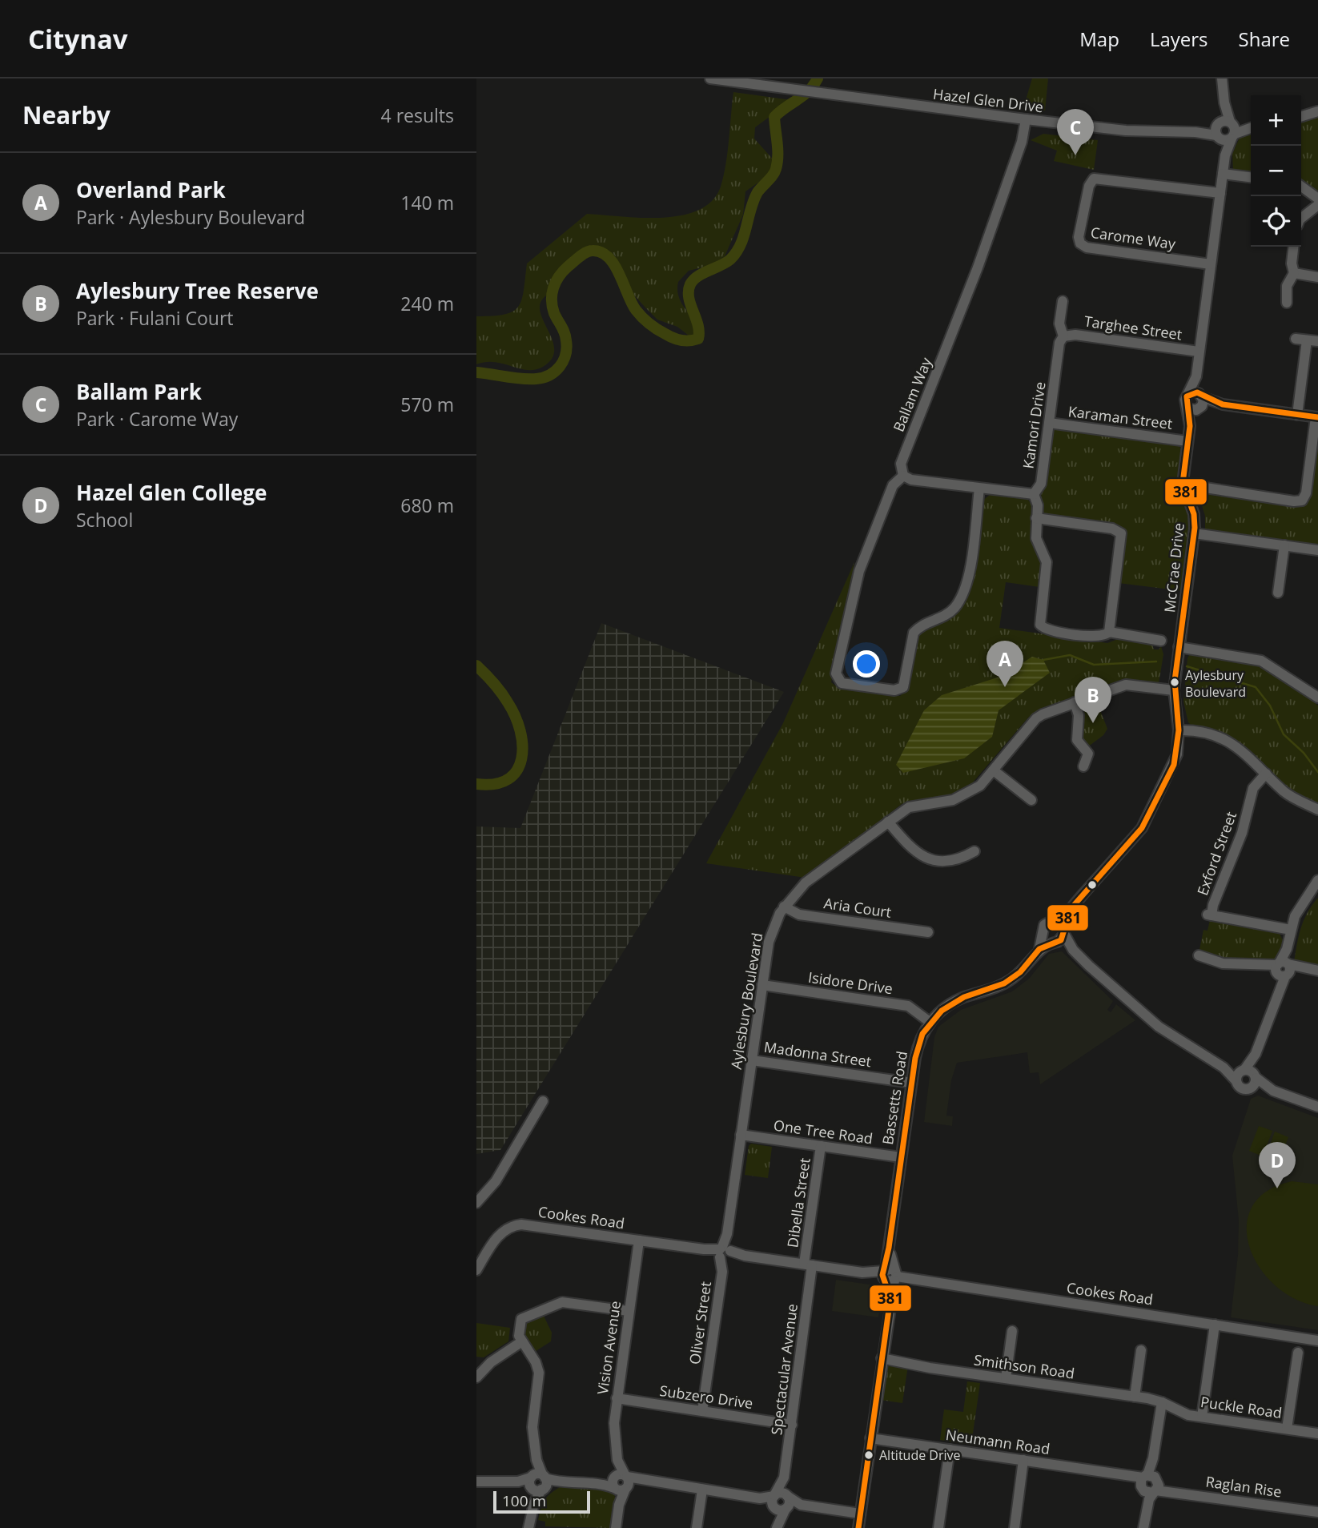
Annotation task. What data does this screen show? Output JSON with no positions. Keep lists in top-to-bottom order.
{
  "streets": {
    "street": [
      "Hazel Glen Drive",
      "Carome Way",
      "Targhee Street",
      "Ballam Way",
      "Karaman Street",
      "Kamori Drive",
      "McCrae Drive",
      "Exford Street",
      "Aria Court",
      "Isidore Drive",
      "Aylesbury Boulevard",
      "Madonna Street",
      "Bassetts Road",
      "One Tree Road",
      "Dibella Street",
      "Cookes Road",
      "Oliver Street",
      "Vision Avenue",
      "Smithson Road",
      "Spectacular Avenue",
      "Subzero Drive",
      "Puckle Road",
      "Neumann Road",
      "Raglan Rise"
    ]
  },
  "crossings": [
    ["Hazel Glen Drive", "Ballam Way"],
    ["Targhee Street", "Kamori Drive"],
    ["Karaman Street", "Kamori Drive"],
    ["Karaman Street", "McCrae Drive"],
    ["McCrae Drive", "Bassetts Road"],
    ["Aria Court", "Aylesbury Boulevard"],
    ["Isidore Drive", "Aylesbury Boulevard"],
    ["Isidore Drive", "Bassetts Road"],
    ["Aylesbury Boulevard", "Madonna Street"],
    ["Aylesbury Boulevard", "Bassetts Road"],
    ["Aylesbury Boulevard", "One Tree Road"],
    ["Aylesbury Boulevard", "Cookes Road"],
    ["Aylesbury Boulevard", "Oliver Street"],
    ["Madonna Street", "Bassetts Road"],
    ["Bassetts Road", "One Tree Road"],
    ["Bassetts Road", "Cookes Road"],
    ["Bassetts Road", "Smithson Road"],
    ["Bassetts Road", "Neumann Road"],
    ["One Tree Road", "Dibella Street"],
    ["Dibella Street", "Cookes Road"],
    ["Dibella Street", "Spectacular Avenue"],
    ["Cookes Road", "Oliver Street"],
    ["Cookes Road", "Vision Avenue"],
    ["Cookes Road", "Spectacular Avenue"],
    ["Oliver Street", "Subzero Drive"],
    ["Vision Avenue", "Subzero Drive"],
    ["Smithson Road", "Puckle Road"],
    ["Spectacular Avenue", "Subzero Drive"],
    ["Neumann Road", "Raglan Rise"]
  ],
  "places": ["Aylesbury Boulevard", "Altitude Drive"],
  "lines": ["transit line 381"],
  "scale_bar": "100 m",
  "page": {
    "header": "Citynav",
    "nav": ["Map", "Layers", "Share"],
    "heading": ["Nearby", "4 results"],
    "map_buttons": ["+", "−"],
    "pins": [
      "C",
      "A",
      "B",
      "D"
    ],
    "list": [
      {
        "mark": "A",
        "name": "Overland Park",
        "note": "Park · Aylesbury Boulevard",
        "value": "140 m"
      },
      {
        "mark": "B",
        "name": "Aylesbury Tree Reserve",
        "note": "Park · Fulani Court",
        "value": "240 m"
      },
      {
        "mark": "C",
        "name": "Ballam Park",
        "note": "Park · Carome Way",
        "value": "570 m"
      },
      {
        "mark": "D",
        "name": "Hazel Glen College",
        "note": "School",
        "value": "680 m"
      }
    ],
    "scale": "100 m"
  }
}
